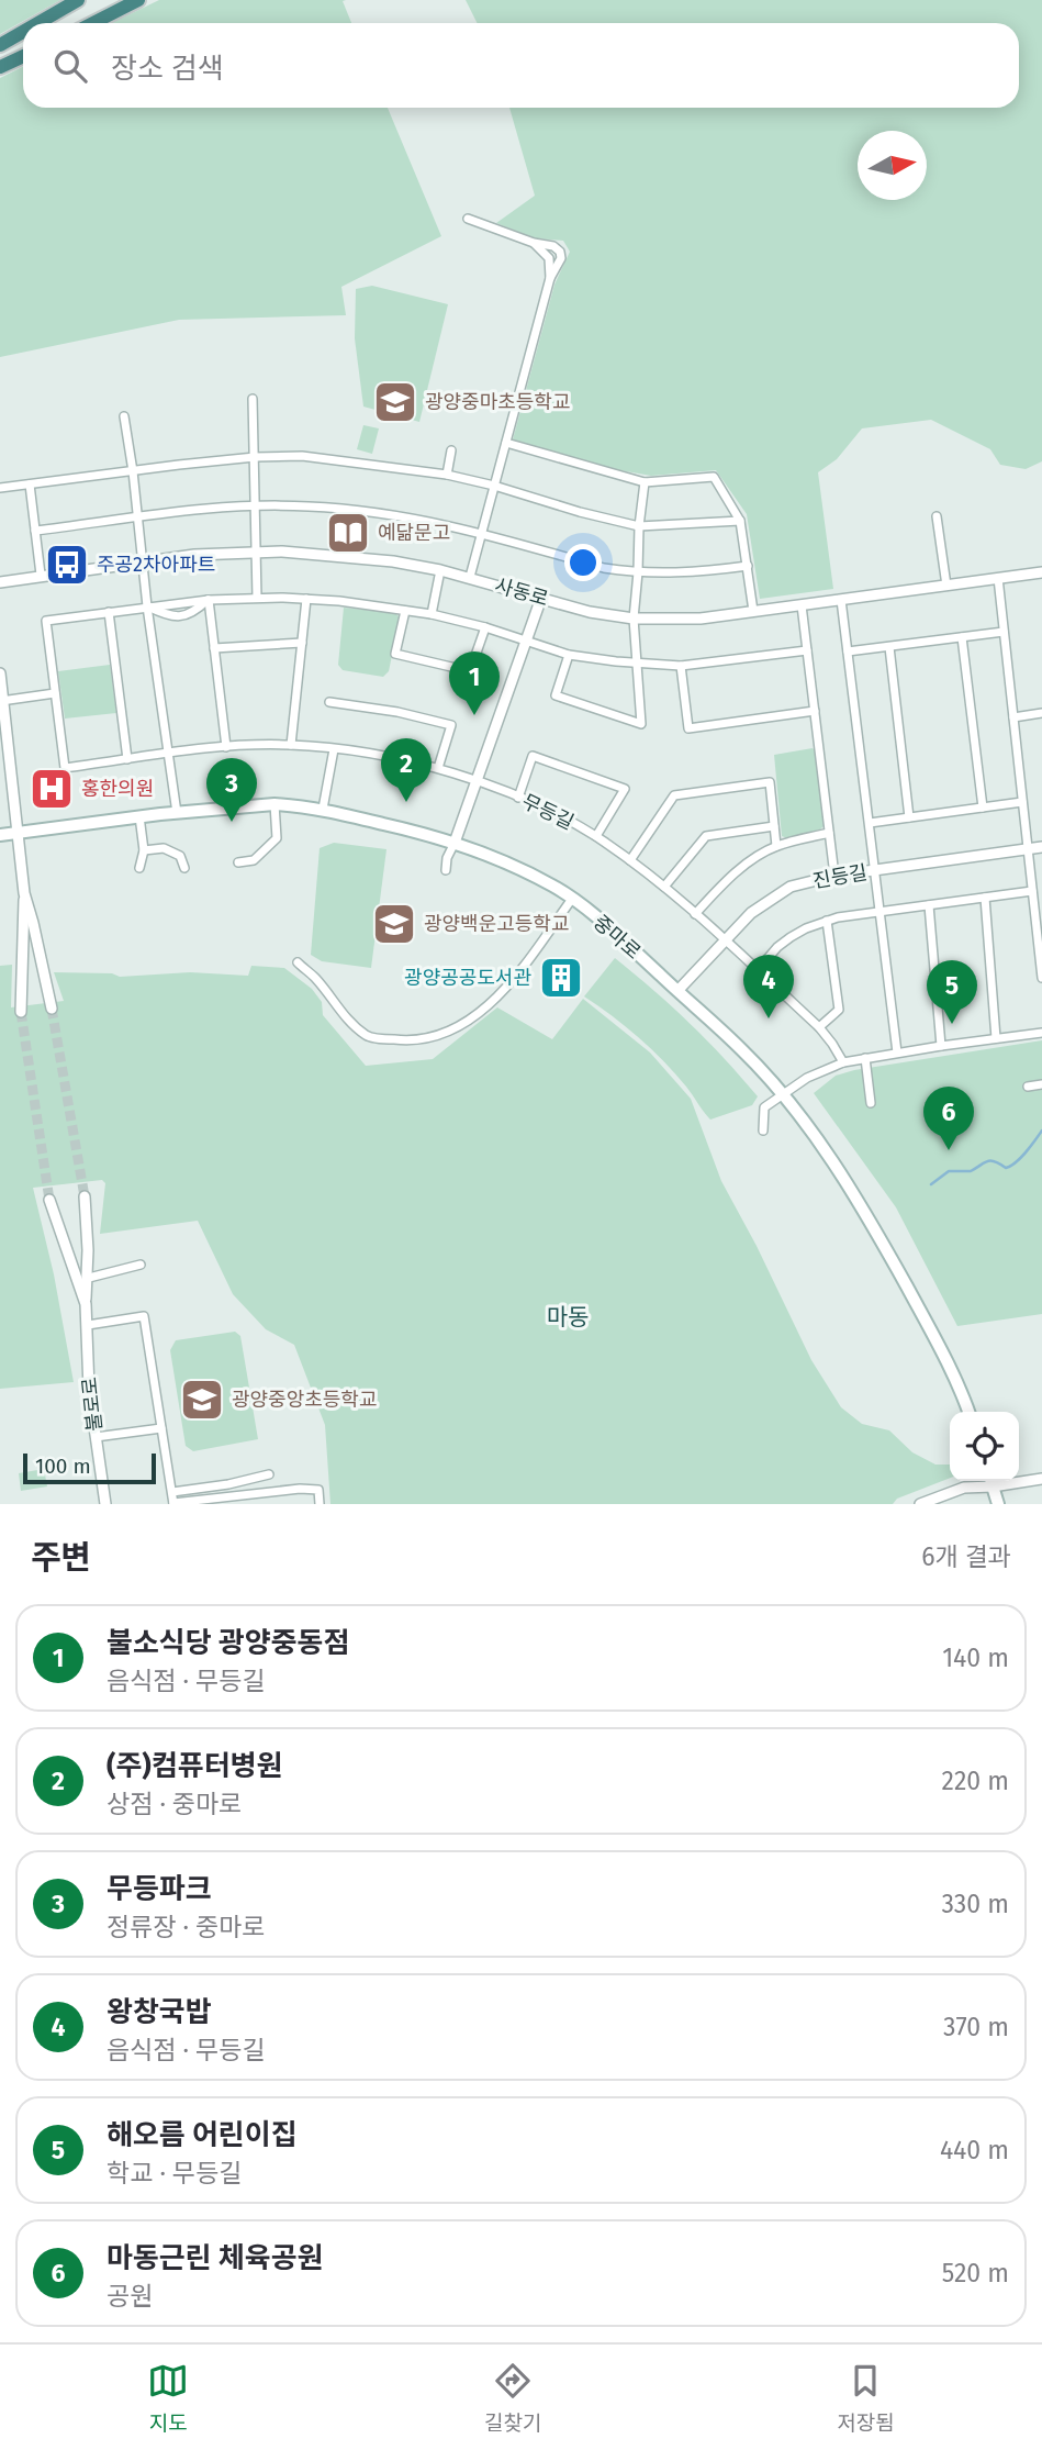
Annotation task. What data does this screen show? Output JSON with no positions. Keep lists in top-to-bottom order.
{
  "streets": {
    "main road": ["중마로"],
    "street": [
      "사동로",
      "무등길",
      "진등길",
      "불로로"
    ]
  },
  "crossings": [
    ["무등길", "진등길"],
    ["진등길", "중마로"]
  ],
  "districts": ["마동"],
  "places": {
    "school or university": ["광양중마초등학교", "광양백운고등학교", "광양중앙초등학교"],
    "library": ["예닮문고"],
    "bus stop": ["주공2차아파트"],
    "hospital": ["홍한의원"],
    "building": ["광양공공도서관"]
  },
  "scale_bar": "100 m",
  "north": "right",
  "page": {
    "search": "장소 검색",
    "pins": [
      "1",
      "2",
      "3",
      "4",
      "5",
      "6"
    ],
    "scale": "100 m",
    "heading": ["주변", "6개 결과"],
    "list": [
      {
        "mark": "1",
        "name": "불소식당 광양중동점",
        "note": "음식점 · 무등길",
        "value": "140 m"
      },
      {
        "mark": "2",
        "name": "(주)컴퓨터병원",
        "note": "상점 · 중마로",
        "value": "220 m"
      },
      {
        "mark": "3",
        "name": "무등파크",
        "note": "정류장 · 중마로",
        "value": "330 m"
      },
      {
        "mark": "4",
        "name": "왕창국밥",
        "note": "음식점 · 무등길",
        "value": "370 m"
      },
      {
        "mark": "5",
        "name": "해오름 어린이집",
        "note": "학교 · 무등길",
        "value": "440 m"
      },
      {
        "mark": "6",
        "name": "마동근린 체육공원",
        "note": "공원",
        "value": "520 m"
      }
    ],
    "nav": ["지도", "길찾기", "저장됨"]
  }
}
